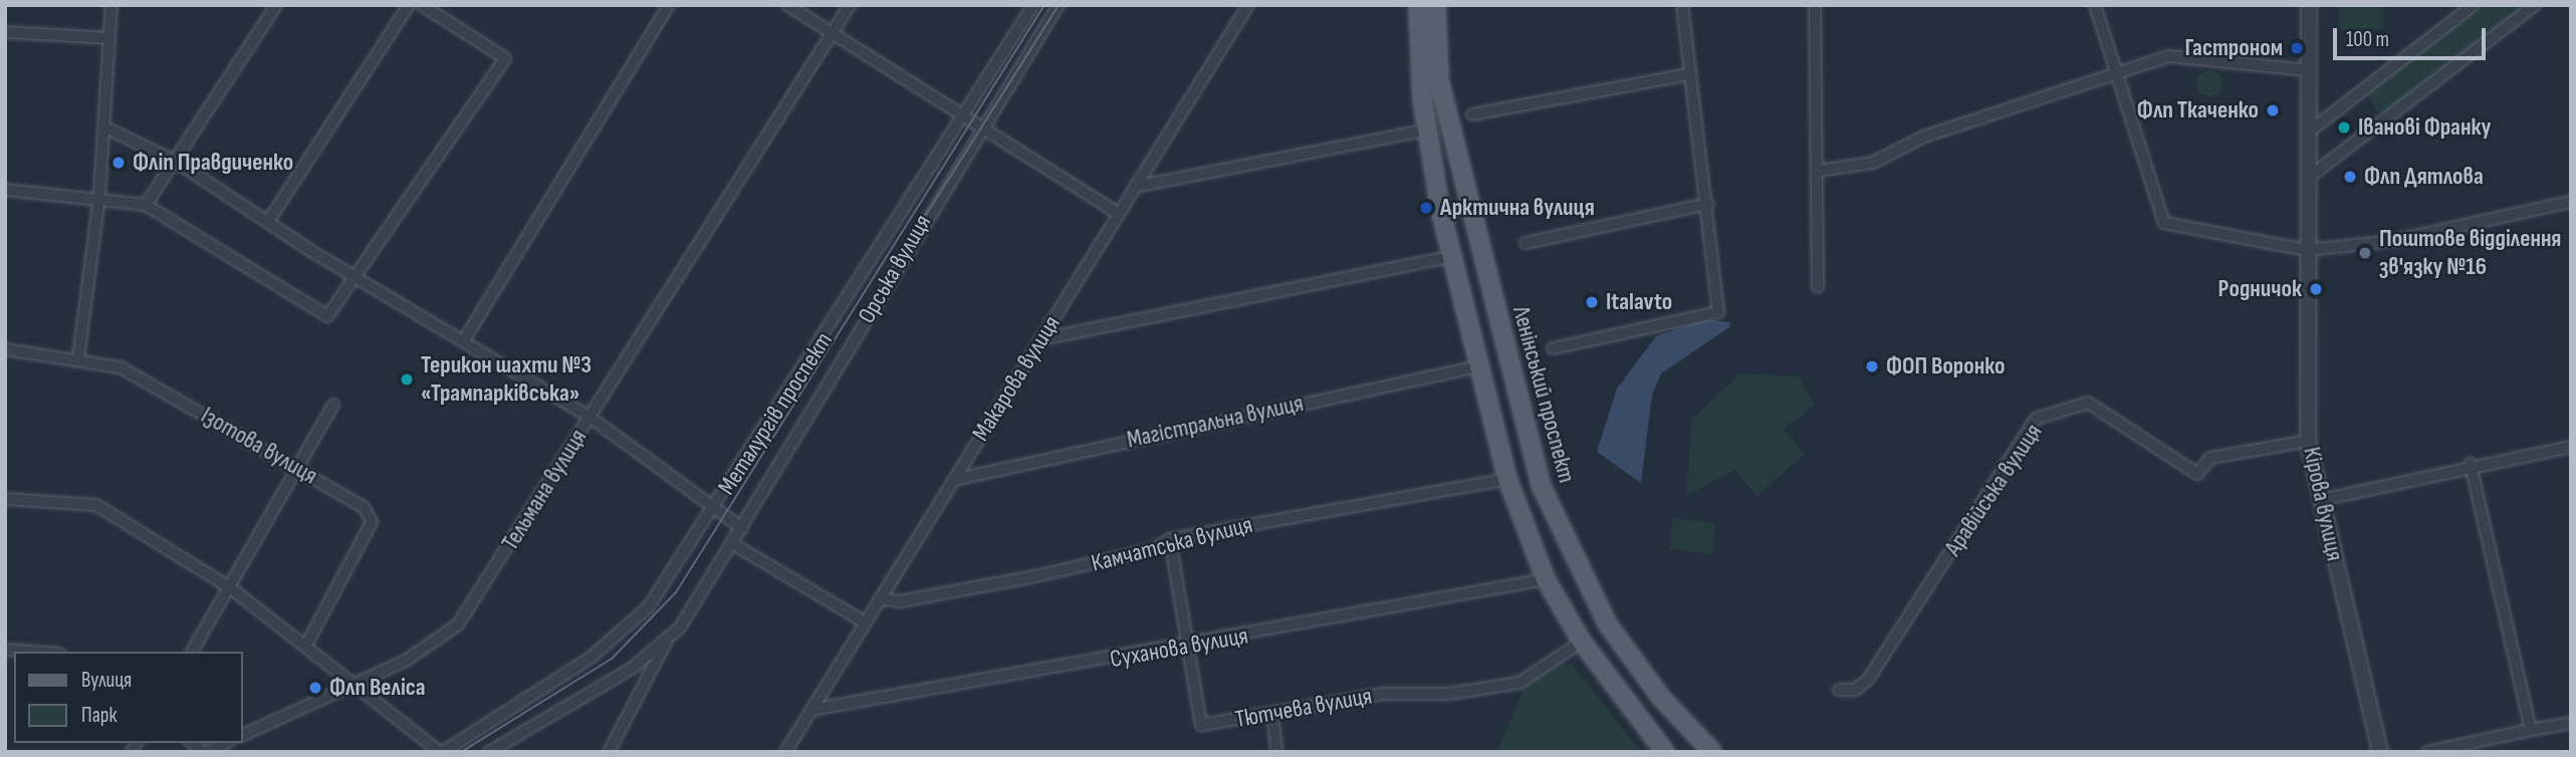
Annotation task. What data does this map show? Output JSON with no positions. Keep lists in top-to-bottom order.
{
  "streets": {
    "main road": ["Ленінський проспект"],
    "street": [
      "Орська вулиця",
      "Макарова вулиця",
      "Металургів проспект",
      "Магістральна вулиця",
      "Ізотова вулиця",
      "Тельмана вулиця",
      "Аравійська вулиця",
      "Кірова вулиця",
      "Камчатська вулиця",
      "Суханова вулиця",
      "Тютчева вулиця"
    ]
  },
  "crossings": [
    ["Макарова вулиця", "Магістральна вулиця"],
    ["Макарова вулиця", "Камчатська вулиця"],
    ["Макарова вулиця", "Суханова вулиця"],
    ["Аравійська вулиця", "Кірова вулиця"],
    ["Камчатська вулиця", "Тютчева вулиця"],
    ["Суханова вулиця", "Тютчева вулиця"]
  ],
  "places": [
    "Гастроном",
    "Флп Ткаченко",
    "Іванові Франку",
    "Фліп Правдиченко",
    "Флп Дятлова",
    "Арктична вулиця",
    "Поштове відділення зв'язку №16",
    "Родничок",
    "Italavto",
    "ФОП Воронко",
    "Терикон шахти №3 «Трампарківська»",
    "Флп Веліса"
  ],
  "legend": ["Вулиця", "Парк"],
  "scale_bar": "100 m"
}
